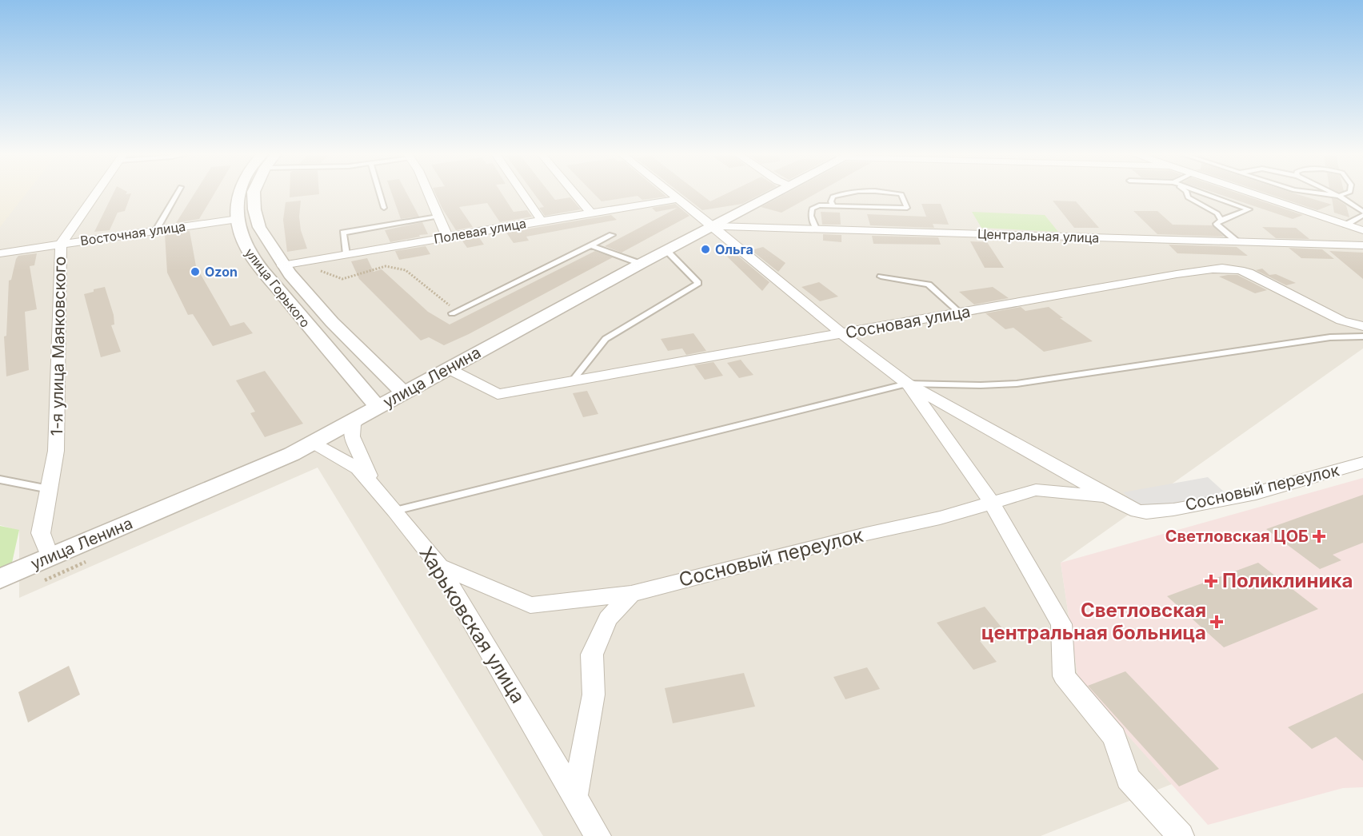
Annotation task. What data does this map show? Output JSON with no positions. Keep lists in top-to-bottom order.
{
  "streets": {
    "street": [
      "Полевая улица",
      "Восточная улица",
      "Центральная улица",
      "улица Горького",
      "Сосновая улица",
      "1-я улица Маяковского",
      "улица Ленина",
      "Сосновый переулок",
      "Харьковская улица"
    ]
  },
  "crossings": [
    ["Полевая улица", "улица Горького"],
    ["Полевая улица", "Сосновый переулок"],
    ["Восточная улица", "улица Горького"],
    ["Восточная улица", "1-я улица Маяковского"],
    ["Центральная улица", "улица Ленина"],
    ["Центральная улица", "Сосновый переулок"],
    ["улица Горького", "улица Ленина"],
    ["Сосновая улица", "улица Ленина"],
    ["Сосновая улица", "Сосновый переулок"],
    ["1-я улица Маяковского", "улица Ленина"],
    ["улица Ленина", "Сосновый переулок"],
    ["улица Ленина", "Харьковская улица"],
    ["Сосновый переулок", "Харьковская улица"]
  ],
  "places": {
    "other": ["Ольга", "Ozon"],
    "health": ["Светловская ЦОБ", "Поликлиника", "Светловская центральная больница"]
  }
}
